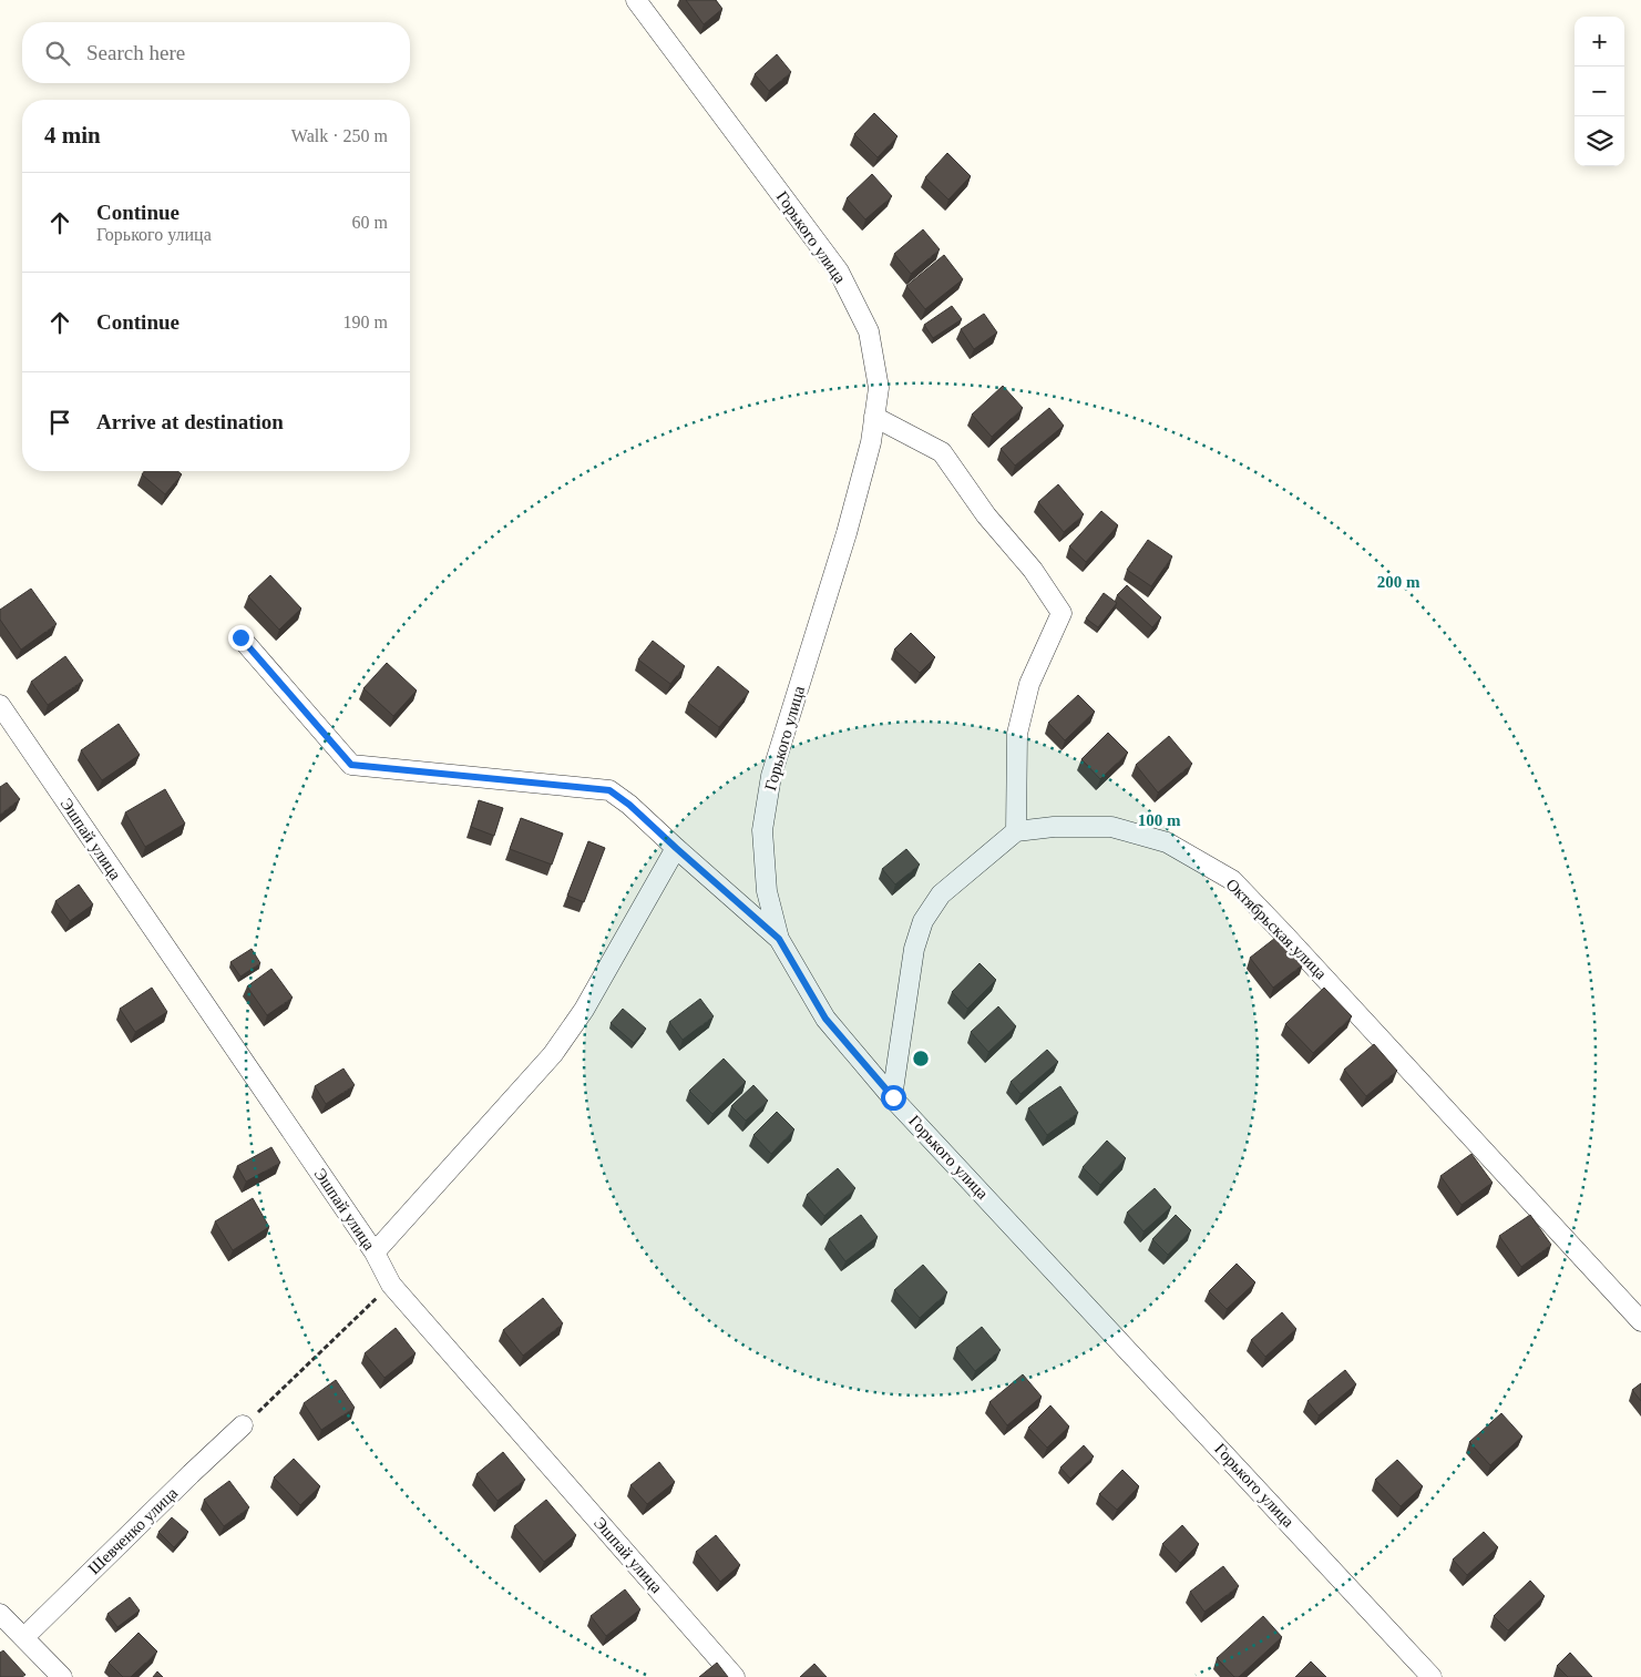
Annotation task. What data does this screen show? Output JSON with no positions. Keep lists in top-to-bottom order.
{
  "streets": {
    "street": [
      "Горького улица",
      "Эшпай улица",
      "Октябрьская улица",
      "Шевченко улица"
    ]
  },
  "page": {
    "map_buttons": ["+", "−"],
    "search": "Search here",
    "heading": ["4 min", "Walk · 250 m"],
    "list": [
      ["Continue", "Горького улица", "60 m"],
      ["Continue", "190 m"],
      "Arrive at destination"
    ]
  },
  "rings": ["200 m", "100 m"]
}
